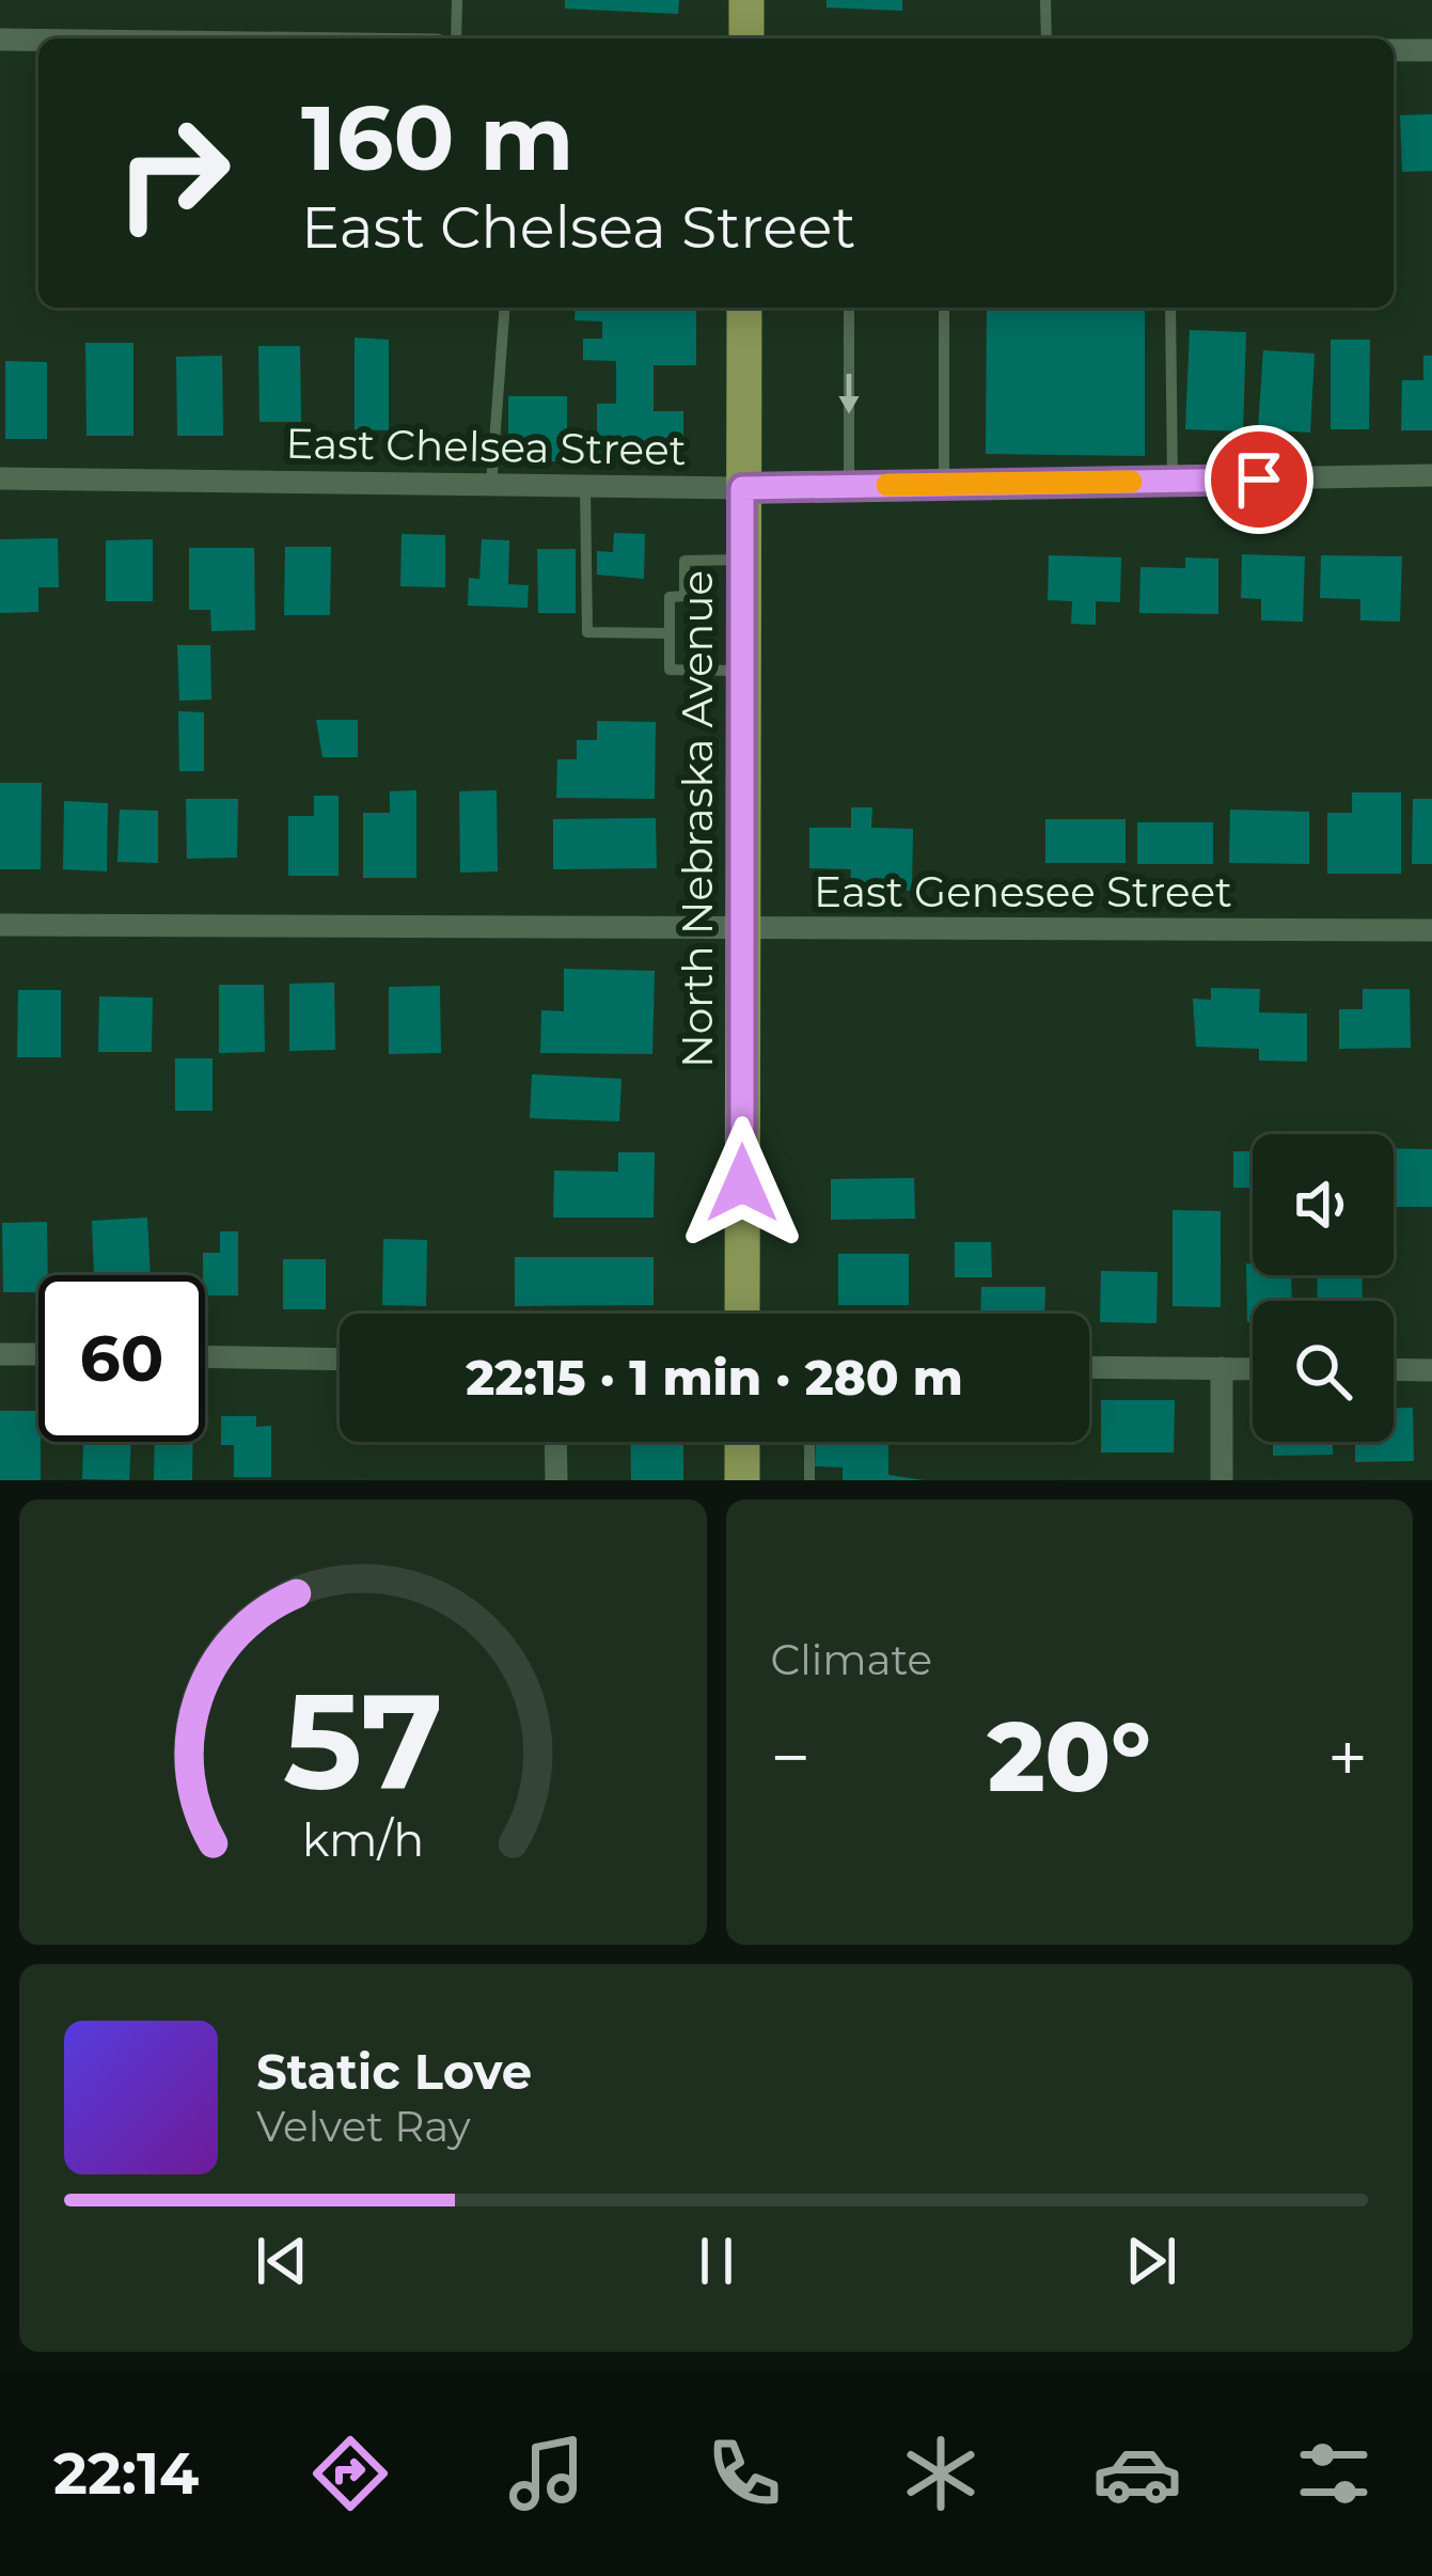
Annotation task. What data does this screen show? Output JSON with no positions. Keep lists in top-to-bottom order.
{
  "streets": {
    "main road": ["North Nebraska Avenue"],
    "street": ["East Chelsea Street", "East Genesee Street"]
  },
  "crossings": [
    ["East Chelsea Street", "North Nebraska Avenue"],
    ["North Nebraska Avenue", "East Genesee Street"]
  ],
  "page": {
    "turn": ["160 m", "East Chelsea Street"],
    "limit": "60",
    "trip": "22:15 · 1 min · 280 m",
    "tile": "Climate",
    "heat": ["−", "20°", "+"],
    "song": ["Static Love", "Velvet Ray"],
    "tabs": "22:14",
    "gauge": ["57", "km/h"]
  }
}
